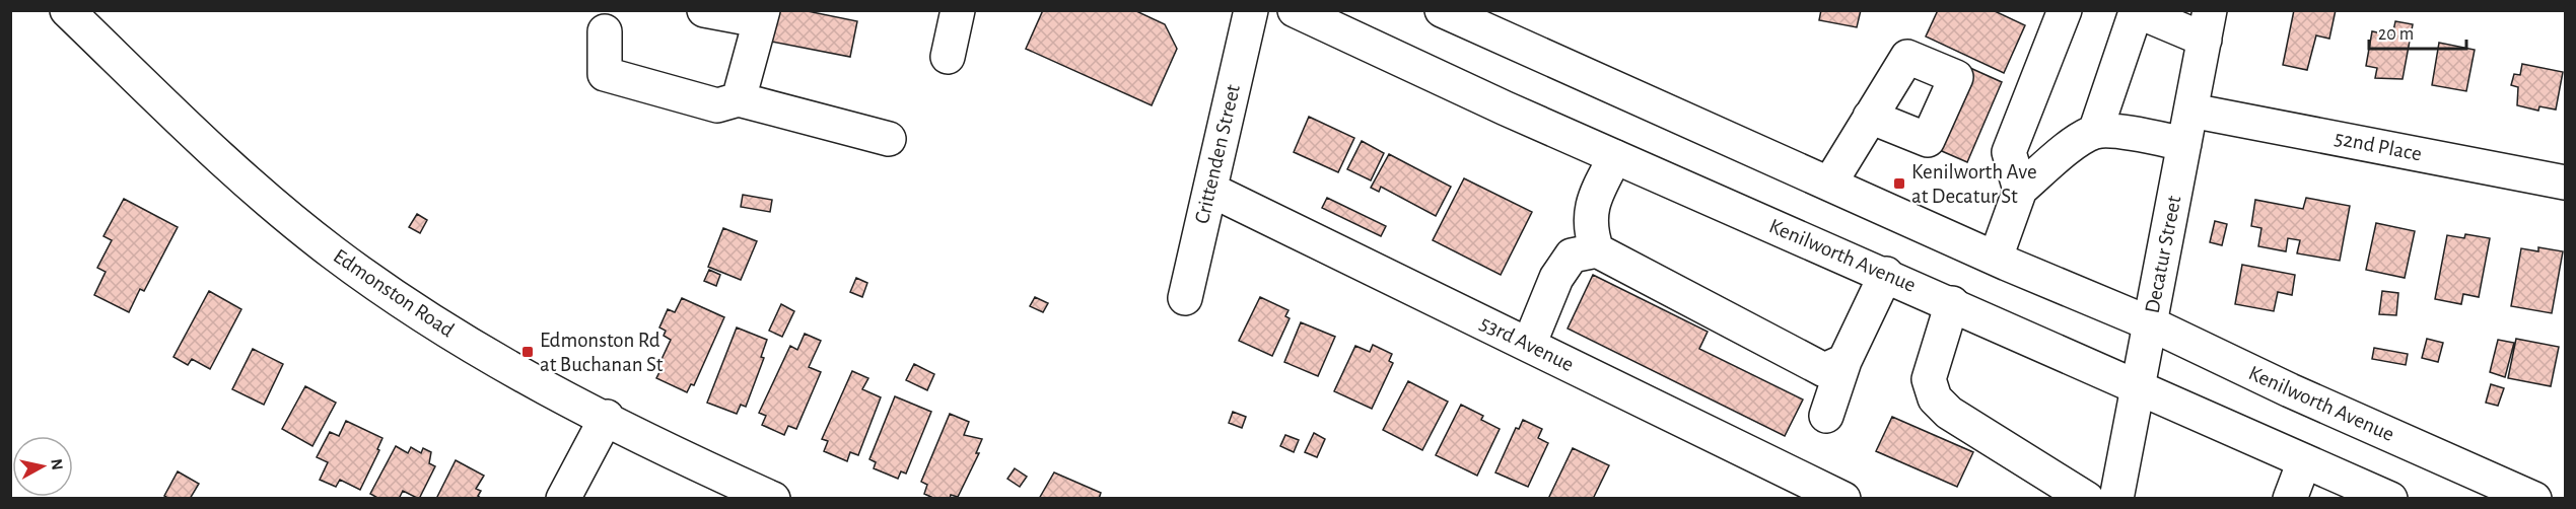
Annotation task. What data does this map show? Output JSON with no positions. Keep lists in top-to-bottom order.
{
  "streets": {
    "street": [
      "52nd Place",
      "Crittenden Street",
      "Decatur Street",
      "Kenilworth Avenue",
      "Edmonston Road",
      "53rd Avenue"
    ]
  },
  "crossings": [
    ["52nd Place", "Decatur Street"],
    ["Crittenden Street", "53rd Avenue"],
    ["Decatur Street", "Kenilworth Avenue"]
  ],
  "places": {
    "transit": ["Kenilworth Ave at Decatur St", "Edmonston Rd at Buchanan St"]
  },
  "scale_bar": "20 m",
  "north": "right"
}
